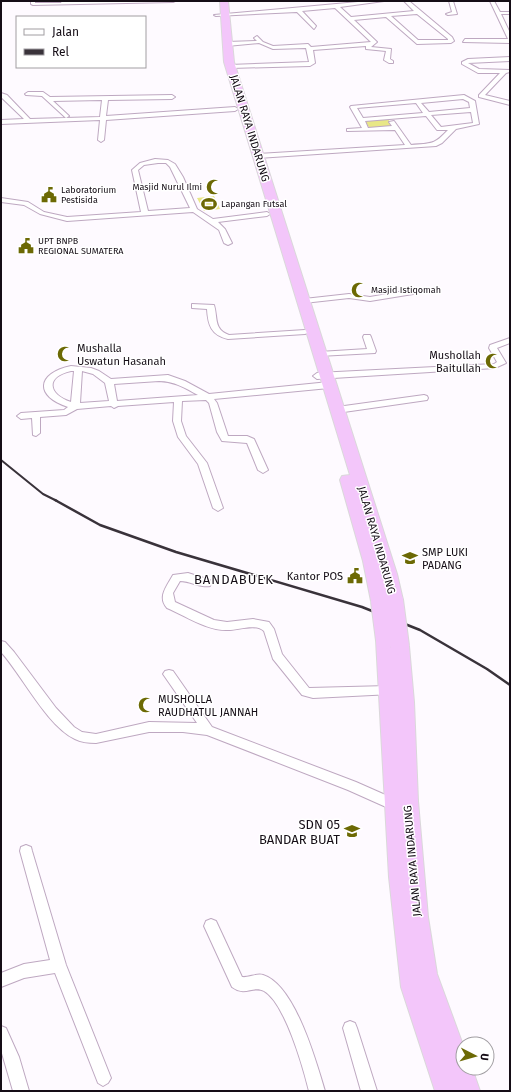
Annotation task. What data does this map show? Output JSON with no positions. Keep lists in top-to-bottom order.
{
  "streets": {
    "highway": ["JALAN RAYA INDARUNG"]
  },
  "districts": ["BANDABUEK"],
  "places": {
    "mosque": [
      "Masjid Nurul Ilmi",
      "Masjid Istiqomah",
      "Mushalla Uswatun Hasanah",
      "Mushollah Baitullah",
      "MUSHOLLA RAUDHATUL JANNAH"
    ],
    "public building": ["Laboratorium Pestisida", "UPT BNPB REGIONAL SUMATERA", "Kantor POS"],
    "sports": ["Lapangan Futsal"],
    "school or university": ["SMP LUKI PADANG", "SDN 05 BANDAR BUAT"]
  },
  "legend": ["Jalan", "Rel"],
  "north": "right"
}
